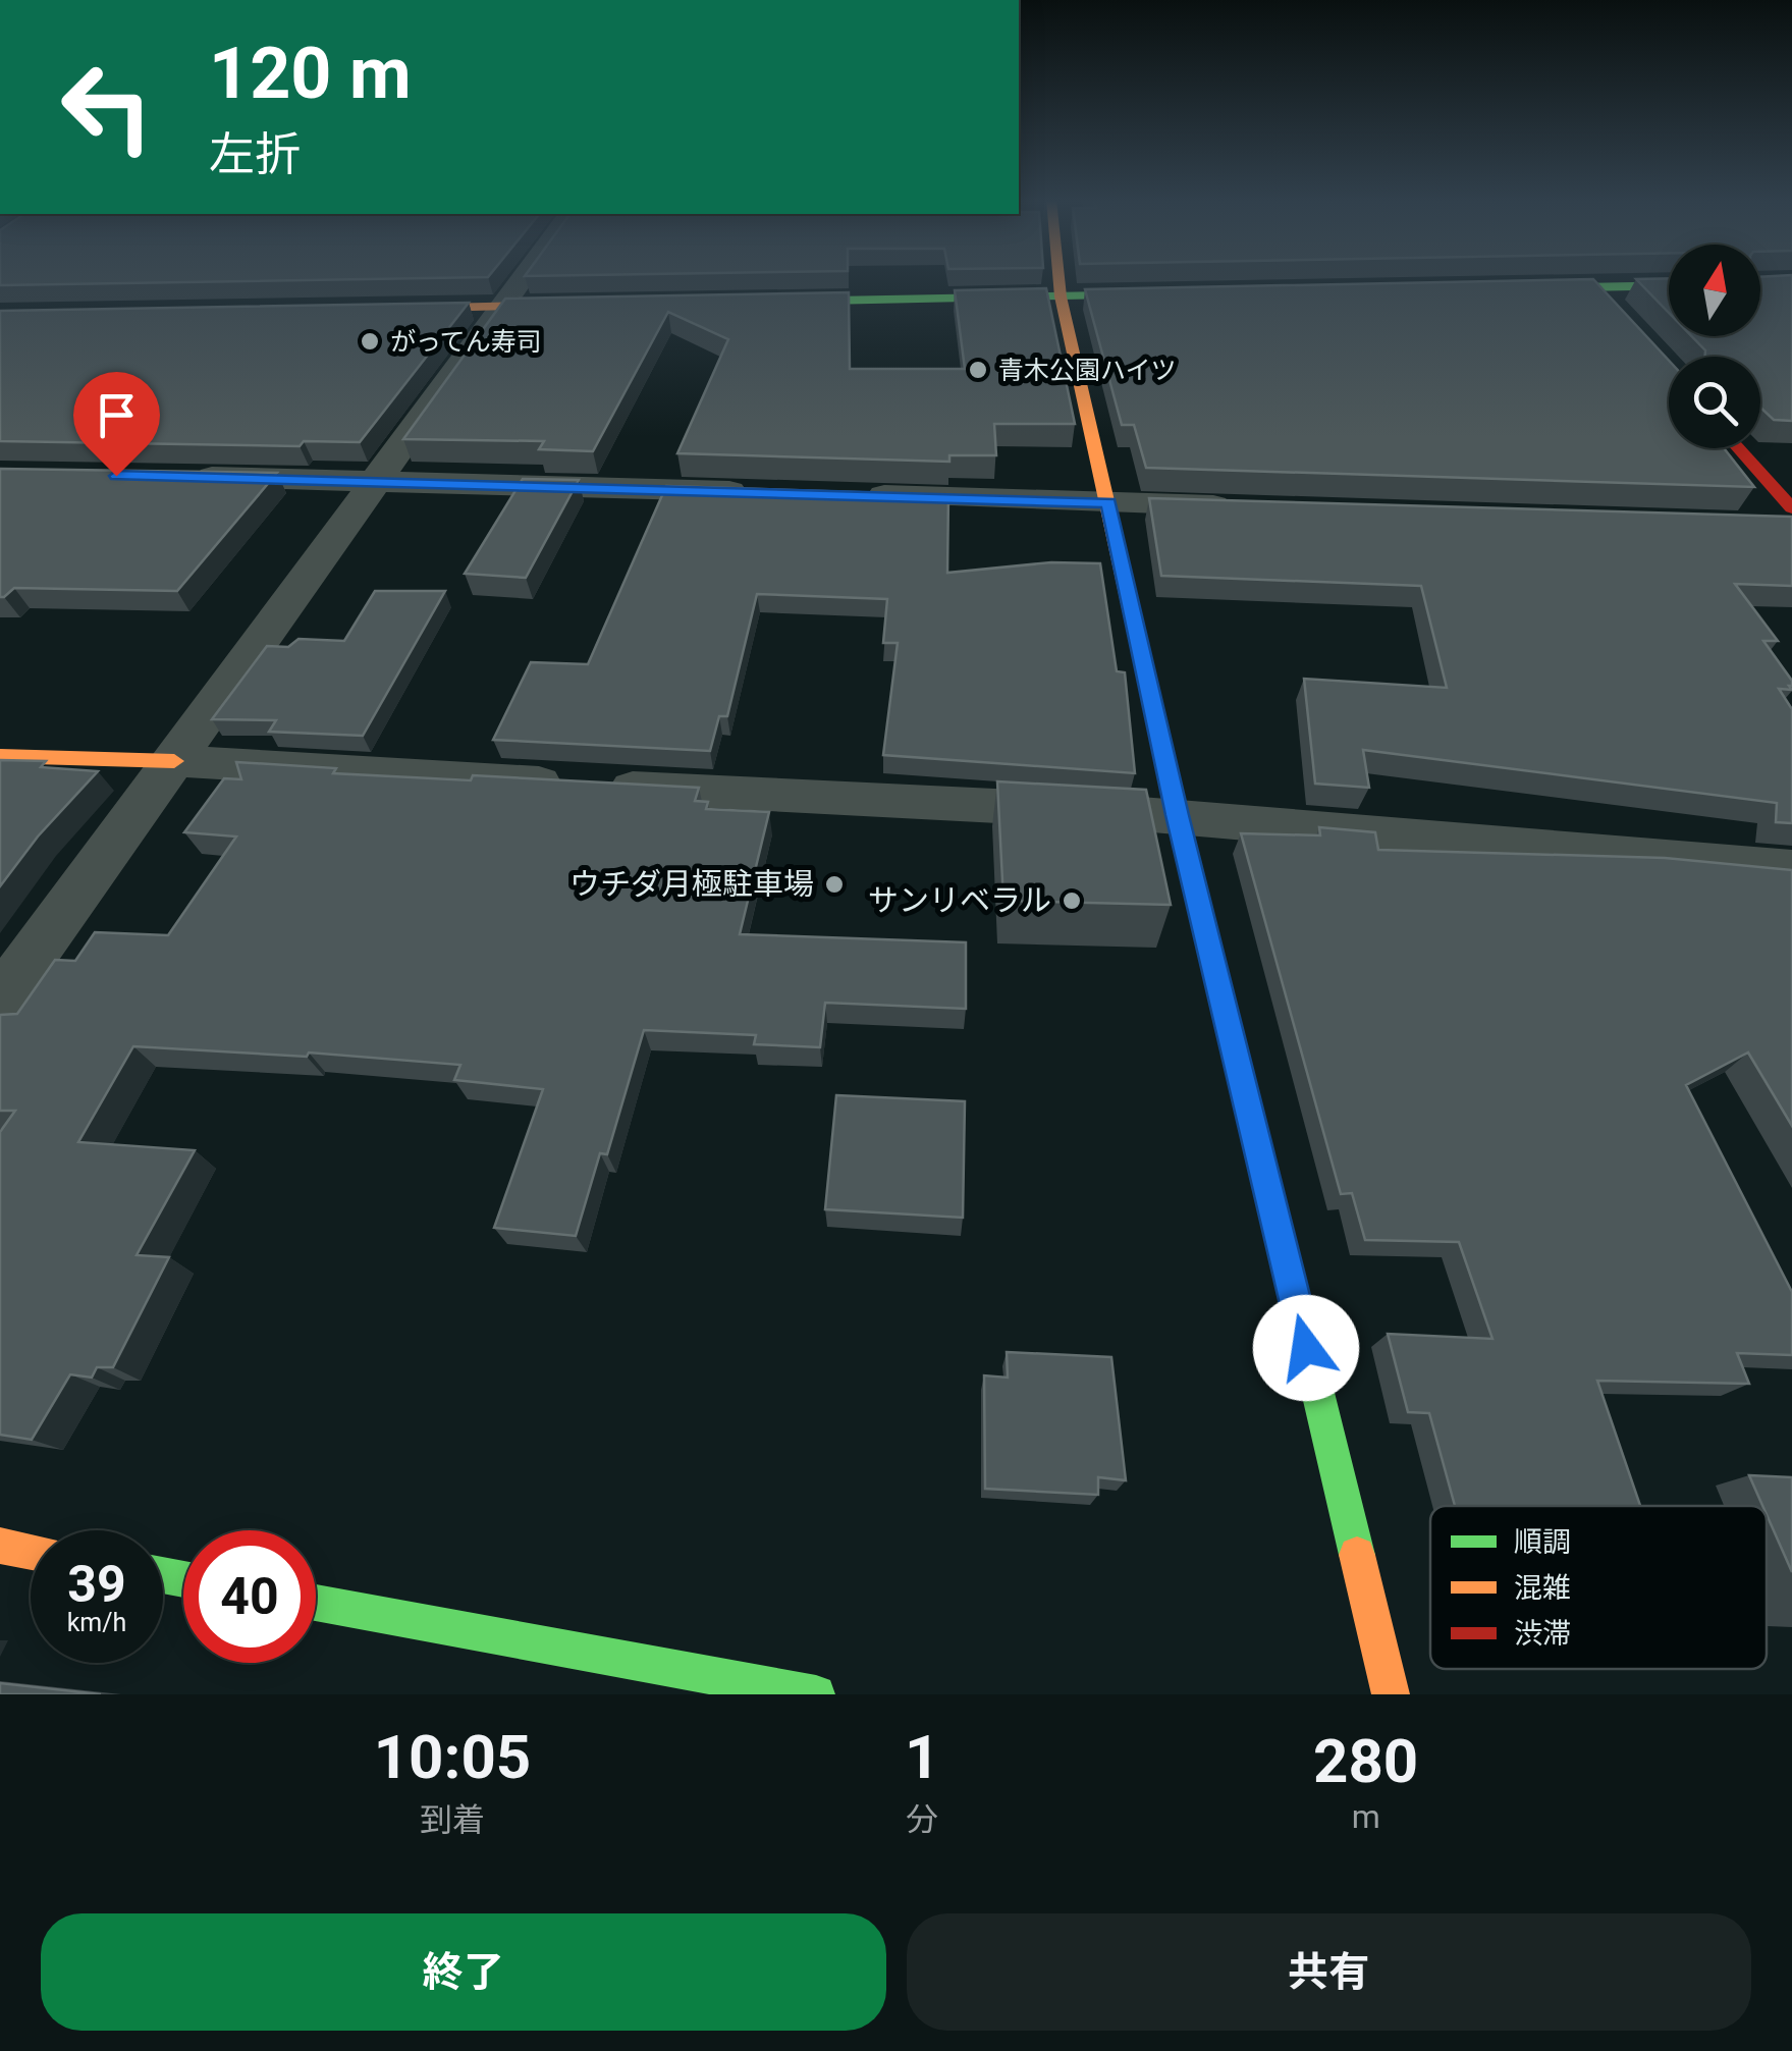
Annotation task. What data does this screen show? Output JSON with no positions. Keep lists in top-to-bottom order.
{
  "places": [
    "がってん寿司",
    "青木公園ハイツ",
    "ウチダ月極駐車場",
    "サンリベラル"
  ],
  "legend": ["順調", "混雑", "渋滞"],
  "north": "top",
  "page": {
    "turn": ["120 m", "左折"],
    "speed": "39 km/h",
    "limit": "40",
    "eta": [
      "10:05",
      "到着",
      "1",
      "分",
      "280",
      "m"
    ],
    "buttons": ["終了", "共有"]
  }
}
